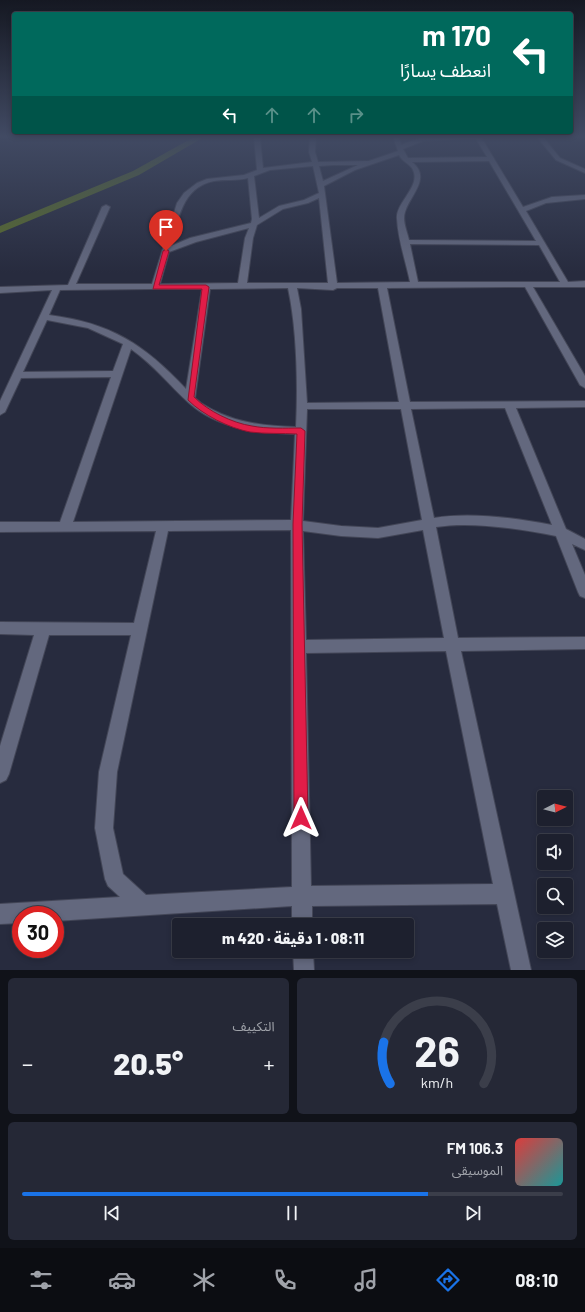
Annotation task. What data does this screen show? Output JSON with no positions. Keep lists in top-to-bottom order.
{
  "north": "right",
  "page": {
    "turn": ["170 m", "انعطف يسارًا"],
    "limit": "30",
    "trip": "08:11 · 1 دقيقة · 420 m",
    "tile": "التكييف",
    "heat": ["−", "20.5°", "+"],
    "song": ["106.3 FM", "الموسيقى"],
    "tabs": "08:10",
    "gauge": ["26", "km/h"]
  }
}
